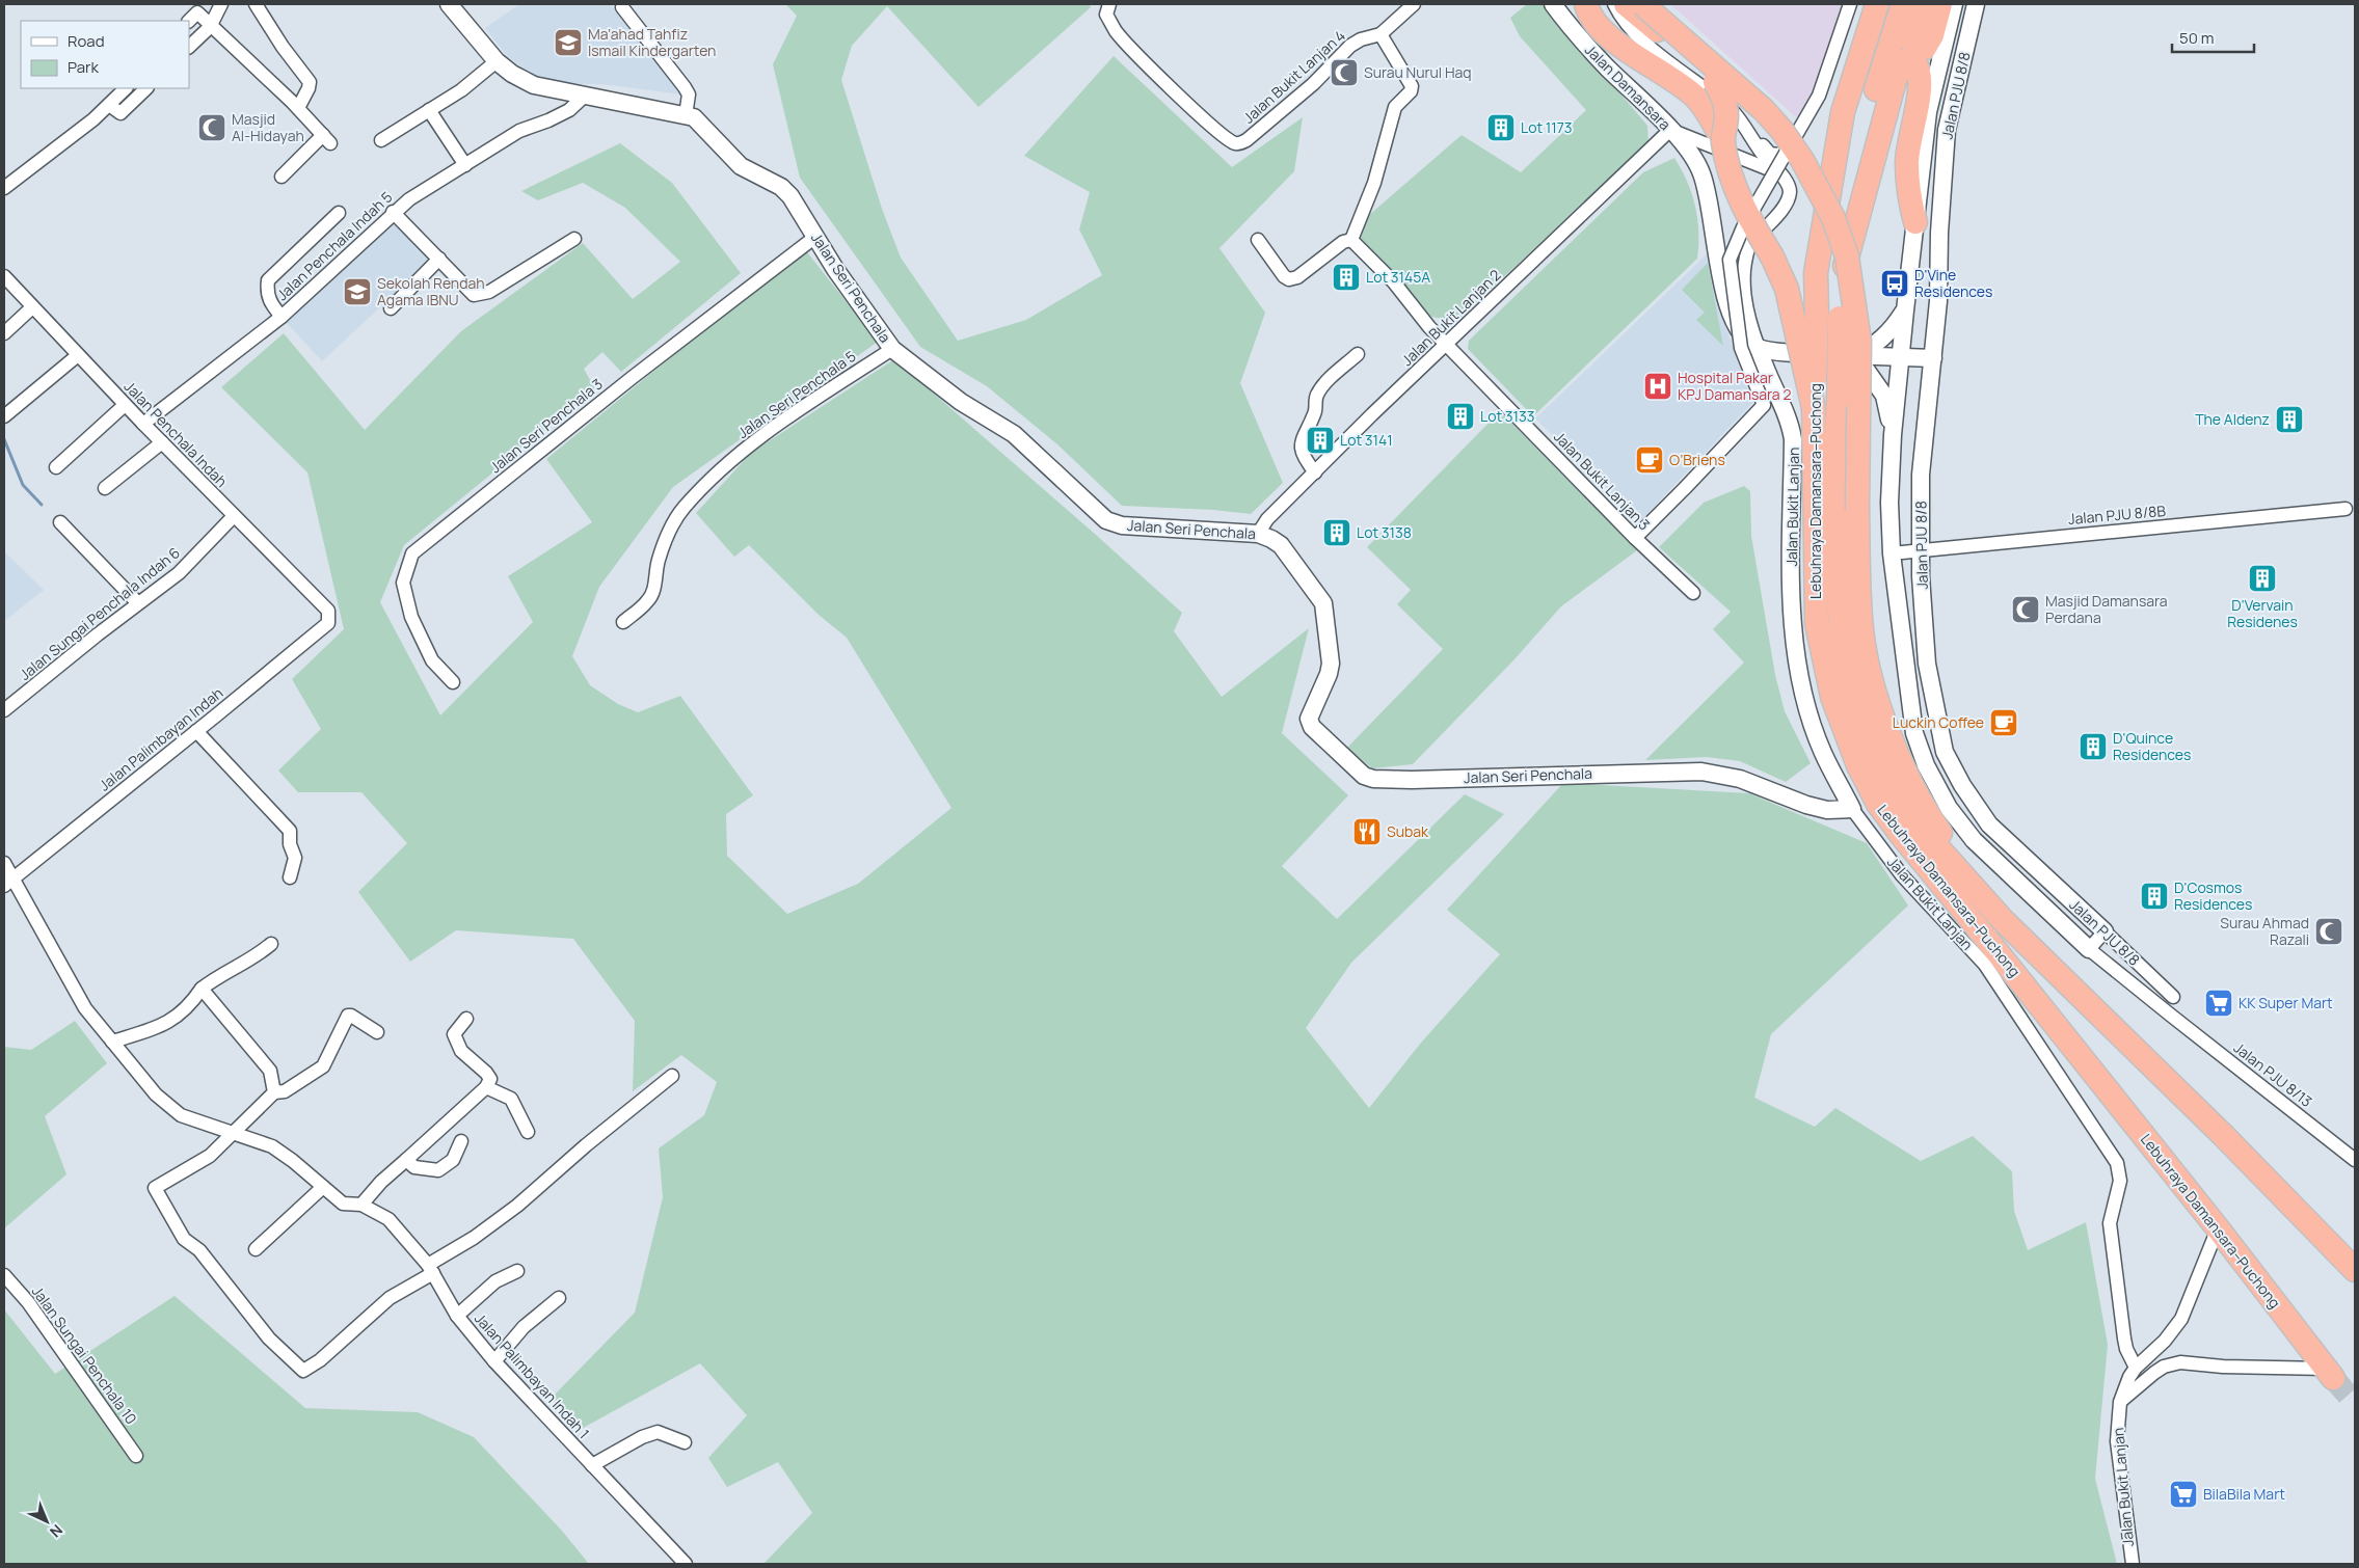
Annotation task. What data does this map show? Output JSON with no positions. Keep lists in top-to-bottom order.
{
  "streets": {
    "highway": ["Lebuhraya Damansara–Puchong"],
    "street": [
      "Jalan Bukit Lanjan 4",
      "Jalan Damansara",
      "Jalan PJU 8/8",
      "Jalan Penchala Indah 5",
      "Jalan Seri Penchala",
      "Jalan Bukit Lanjan 2",
      "Jalan Seri Penchala 5",
      "Jalan Seri Penchala 3",
      "Jalan Penchala Indah",
      "Jalan Bukit Lanjan 3",
      "Jalan Bukit Lanjan",
      "Jalan PJU 8/8B",
      "Jalan Sungai Penchala Indah 6",
      "Jalan Palimbayan Indah",
      "Jalan PJU 8/13",
      "Jalan Sungai Penchala 10",
      "Jalan Palimbayan Indah 1"
    ]
  },
  "crossings": [
    ["Jalan Damansara", "Jalan Bukit Lanjan 2"],
    ["Jalan PJU 8/8", "Jalan PJU 8/8B"],
    ["Jalan PJU 8/8", "Jalan PJU 8/13"],
    ["Jalan Penchala Indah 5", "Jalan Seri Penchala"],
    ["Jalan Penchala Indah 5", "Jalan Penchala Indah"],
    ["Jalan Seri Penchala", "Jalan Bukit Lanjan 2"],
    ["Jalan Seri Penchala", "Jalan Seri Penchala 5"],
    ["Jalan Seri Penchala", "Jalan Seri Penchala 3"],
    ["Jalan Seri Penchala", "Jalan Bukit Lanjan"],
    ["Jalan Bukit Lanjan 2", "Jalan Bukit Lanjan 3"],
    ["Jalan Penchala Indah", "Jalan Sungai Penchala Indah 6"],
    ["Jalan Penchala Indah", "Jalan Palimbayan Indah"],
    ["Jalan Palimbayan Indah", "Jalan Palimbayan Indah 1"]
  ],
  "places": {
    "school or university": ["Ma’ahad Tahfiz Ismail Kindergarten", "Sekolah Rendah Agama IBNU"],
    "mosque": [
      "Surau Nurul Haq",
      "Masjid Al-Hidayah",
      "Masjid Damansara Perdana",
      "Surau Ahmad Razali"
    ],
    "building": [
      "Lot 1173",
      "Lot 3145A",
      "Lot 3133",
      "The Aldenz",
      "Lot 3141",
      "Lot 3138",
      "D'Vervain Residenes",
      "D'Quince Residences",
      "D'Cosmos Residences"
    ],
    "bus stop": ["D'Vine Residences"],
    "hospital": ["Hospital Pakar KPJ Damansara 2"],
    "cafe": ["O’Briens", "Luckin Coffee"],
    "restaurant": ["Subak"],
    "supermarket": ["KK Super Mart", "BilaBila Mart"]
  },
  "legend": ["Road", "Park"],
  "scale_bar": "50 m",
  "north": "bottom right"
}
